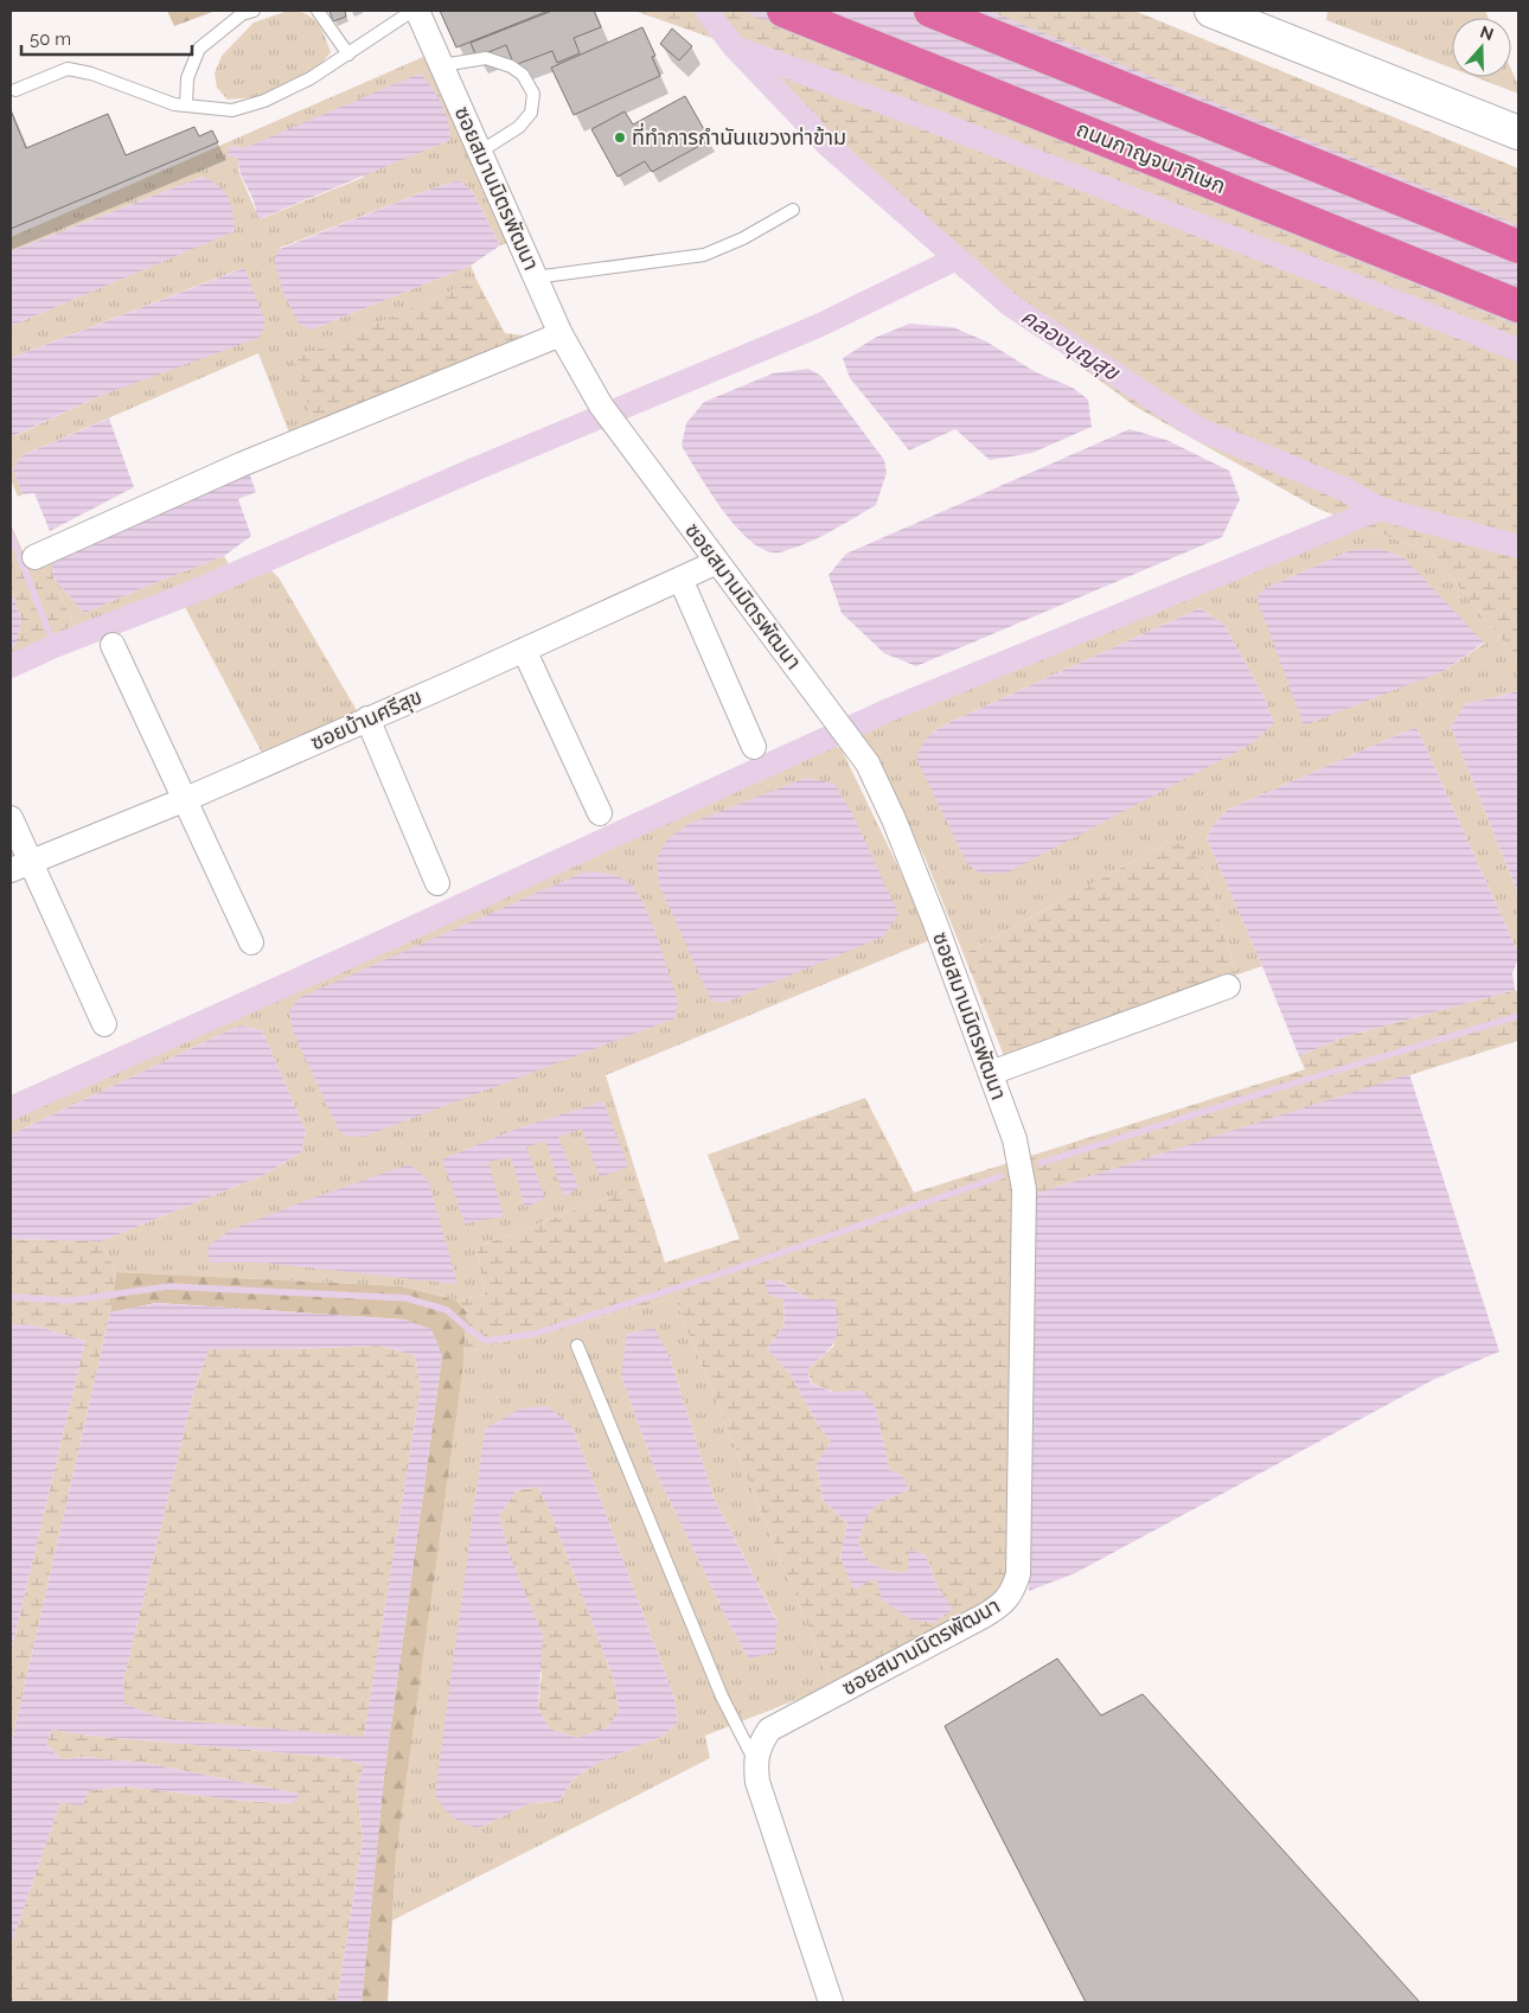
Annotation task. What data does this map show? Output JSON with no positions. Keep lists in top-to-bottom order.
{
  "streets": {
    "highway": ["ถนนกาญจนาภิเษก"],
    "street": ["ซอยสมานมิตรพัฒนา", "ซอยบ้านศรีสุข"]
  },
  "crossings": [
    ["ซอยสมานมิตรพัฒนา", "ซอยบ้านศรีสุข"]
  ],
  "water": ["คลองบุญสุข"],
  "places": ["ที่ทำการกำนันแขวงท่าข้าม"],
  "scale_bar": "50 m",
  "north": "top"
}
